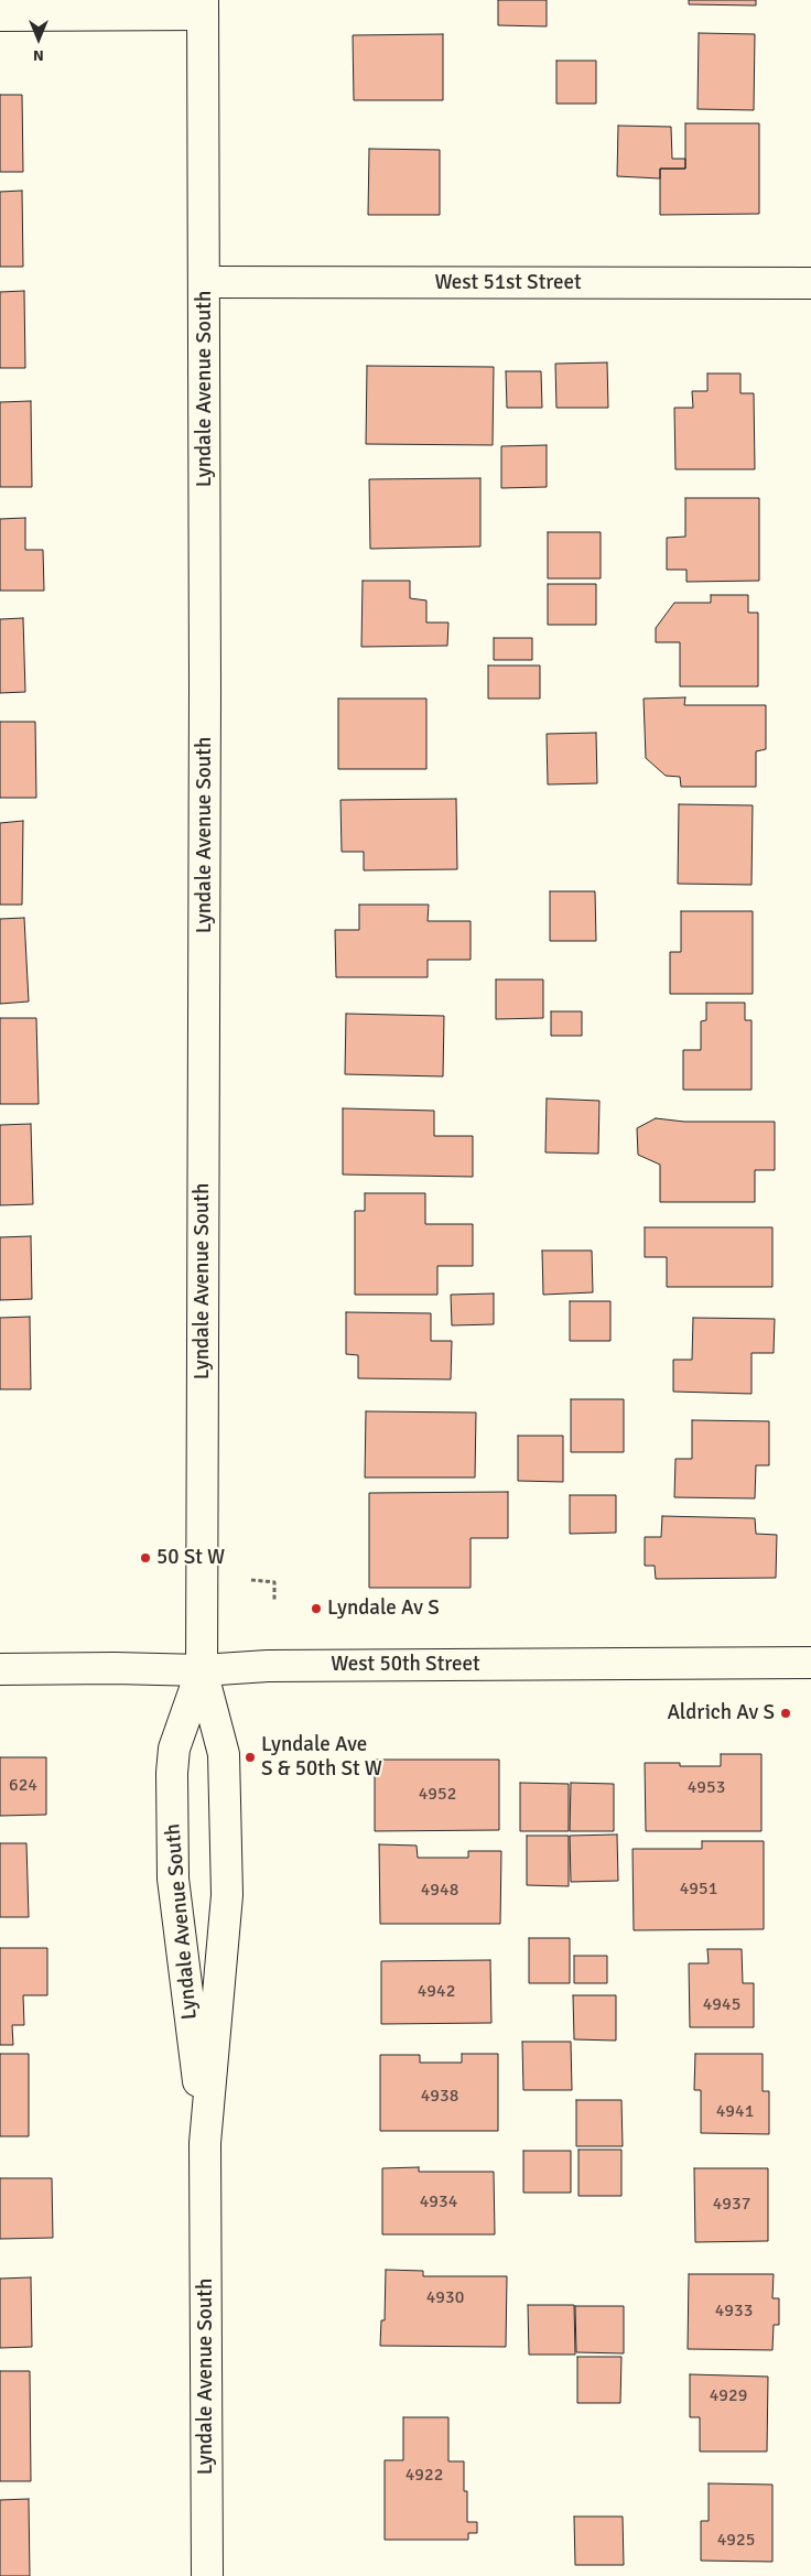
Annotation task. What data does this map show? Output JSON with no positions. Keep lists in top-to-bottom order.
{
  "streets": {
    "main road": ["West 51st Street", "Lyndale Avenue South", "West 50th Street"]
  },
  "crossings": [
    ["West 51st Street", "Lyndale Avenue South"],
    ["Lyndale Avenue South", "West 50th Street"]
  ],
  "places": [
    "50 St W",
    "Lyndale Av S",
    "Aldrich Av S",
    "Lyndale Ave S & 50th St W"
  ],
  "house_numbers": [
    "624",
    "4953",
    "4952",
    "4951",
    "4948",
    "4942",
    "4945",
    "4938",
    "4941",
    "4934",
    "4937",
    "4930",
    "4933",
    "4929",
    "4922",
    "4925"
  ],
  "north": "bottom"
}
